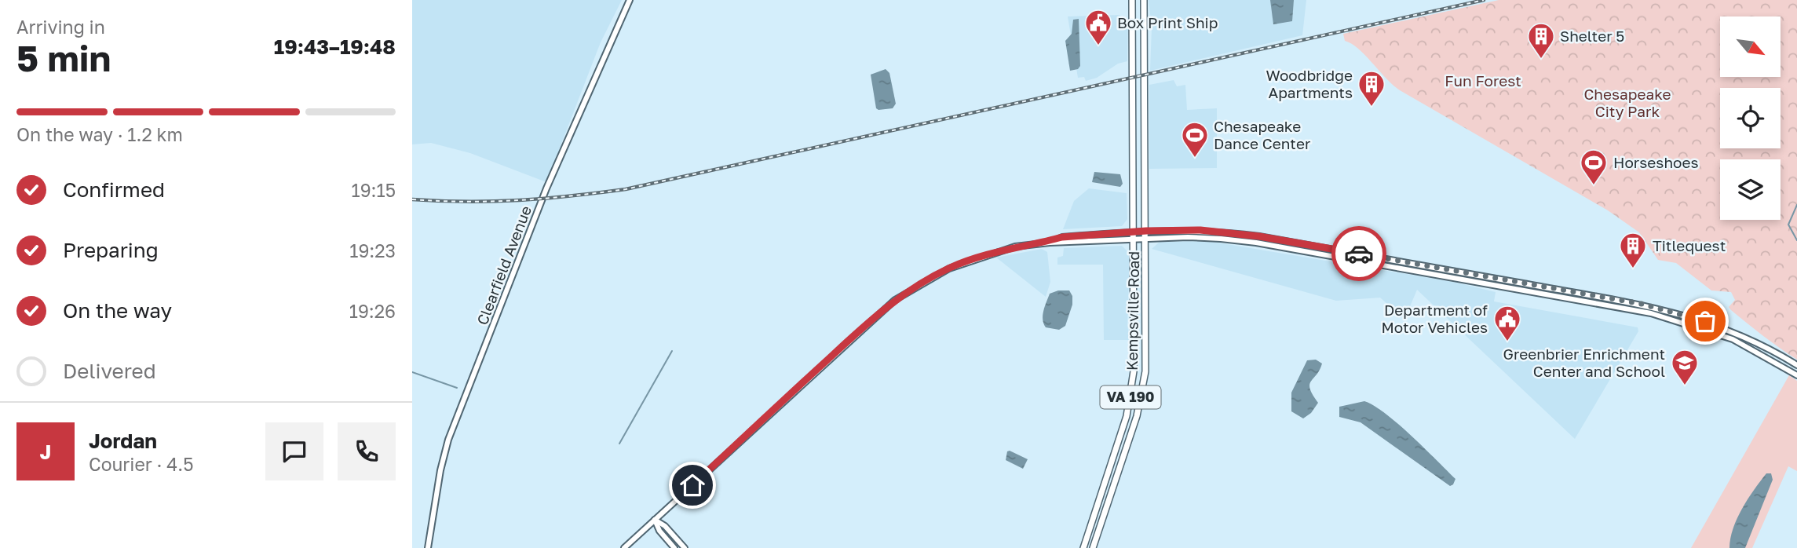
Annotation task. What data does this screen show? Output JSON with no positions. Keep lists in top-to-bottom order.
{
  "streets": {
    "main road": ["Clearfield Avenue", "Kempsville Road", "VA 190"]
  },
  "parks": ["Fun Forest", "Chesapeake City Park"],
  "places": {
    "public building": ["Box Print Ship", "Department of Motor Vehicles"],
    "building": ["Shelter 5", "Woodbridge Apartments", "Titlequest"],
    "sports": ["Chesapeake Dance Center", "Horseshoes"],
    "school or university": ["Greenbrier Enrichment Center and School"]
  },
  "north": "bottom right",
  "page": {
    "heading": ["5 min", "Arriving in", "19:43–19:48"],
    "panel": ["Jordan", "Courier · 4.5"],
    "bar": "On the way · 1.2 km",
    "list": [
      ["Confirmed", "19:15"],
      ["Preparing", "19:23"],
      ["On the way", "19:26"],
      "Delivered"
    ],
    "round": "J"
  }
}
